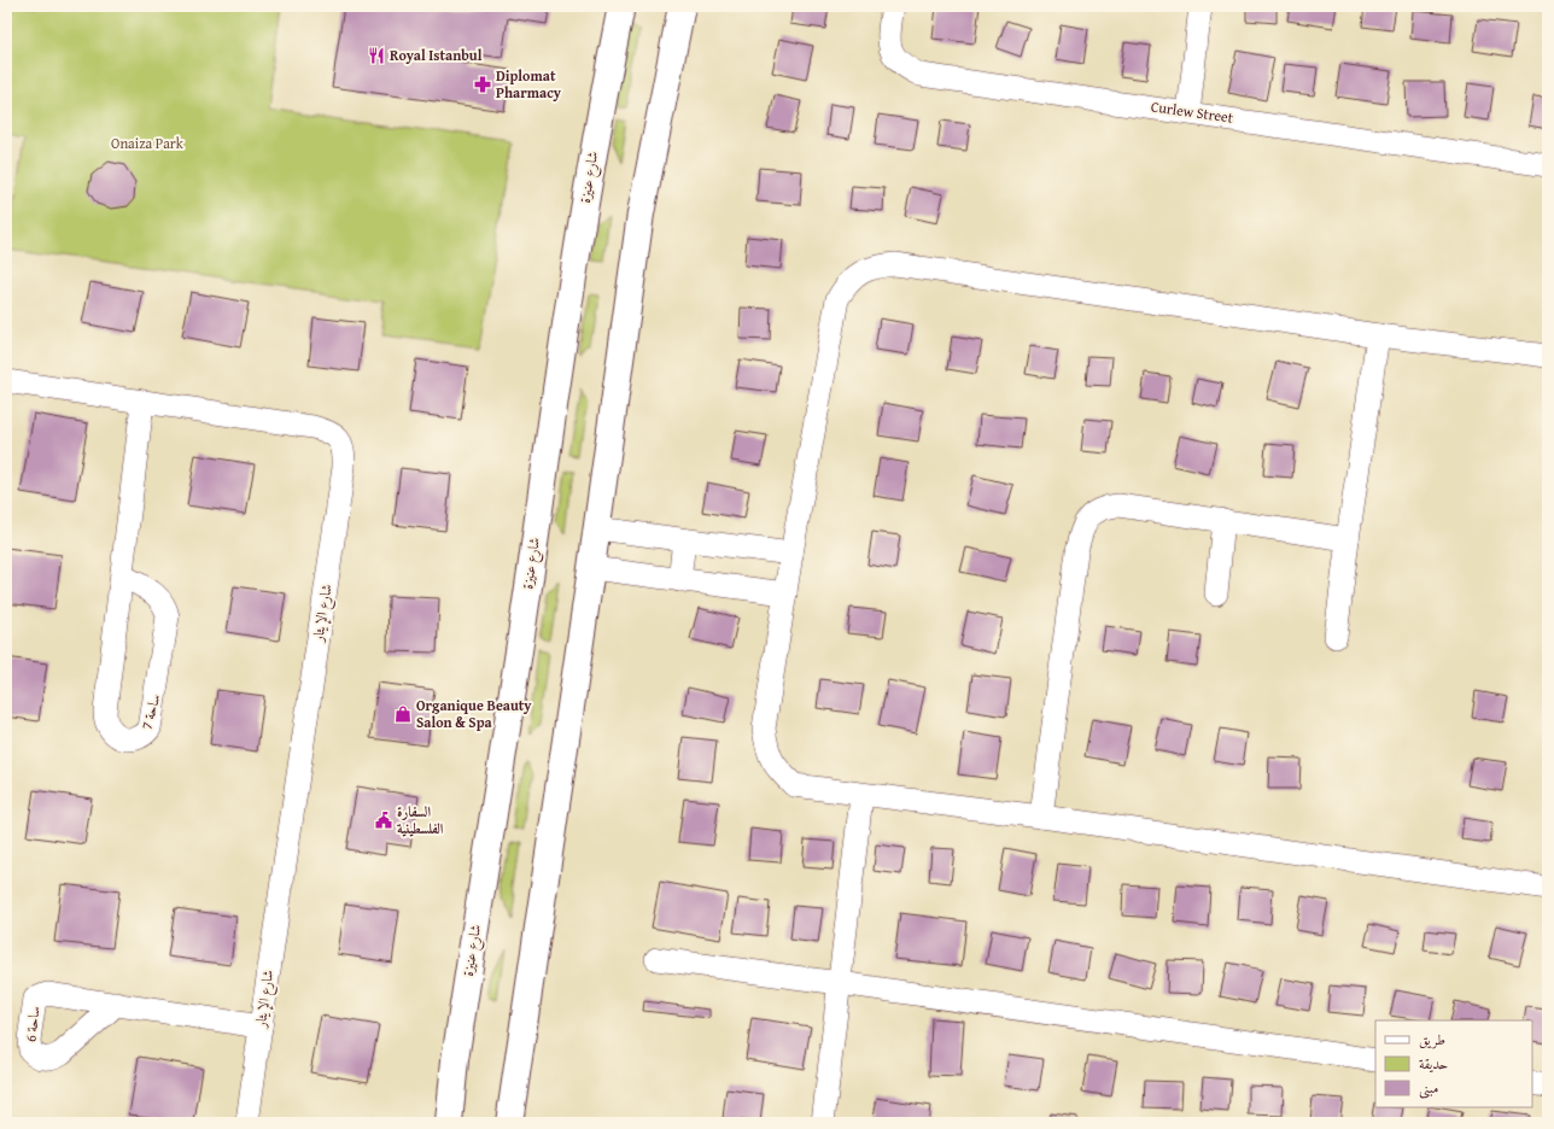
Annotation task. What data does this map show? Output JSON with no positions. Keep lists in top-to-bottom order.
{
  "streets": {
    "highway": ["شارع عنيزة"],
    "street": ["Curlew Street", "شارع الإيثار", "ساحة 7"]
  },
  "crossings": [
    ["شارع الإيثار", "ساحة 7"]
  ],
  "parks": ["Onaiza Park"],
  "places": {
    "restaurant": ["Royal Istanbul"],
    "pharmacy": ["Diplomat Pharmacy"],
    "shop": ["Organique Beauty Salon & Spa"],
    "public building": ["السفارة الفلسطينية"]
  },
  "legend": ["طريق", "حديقة", "مبنى"]
}
